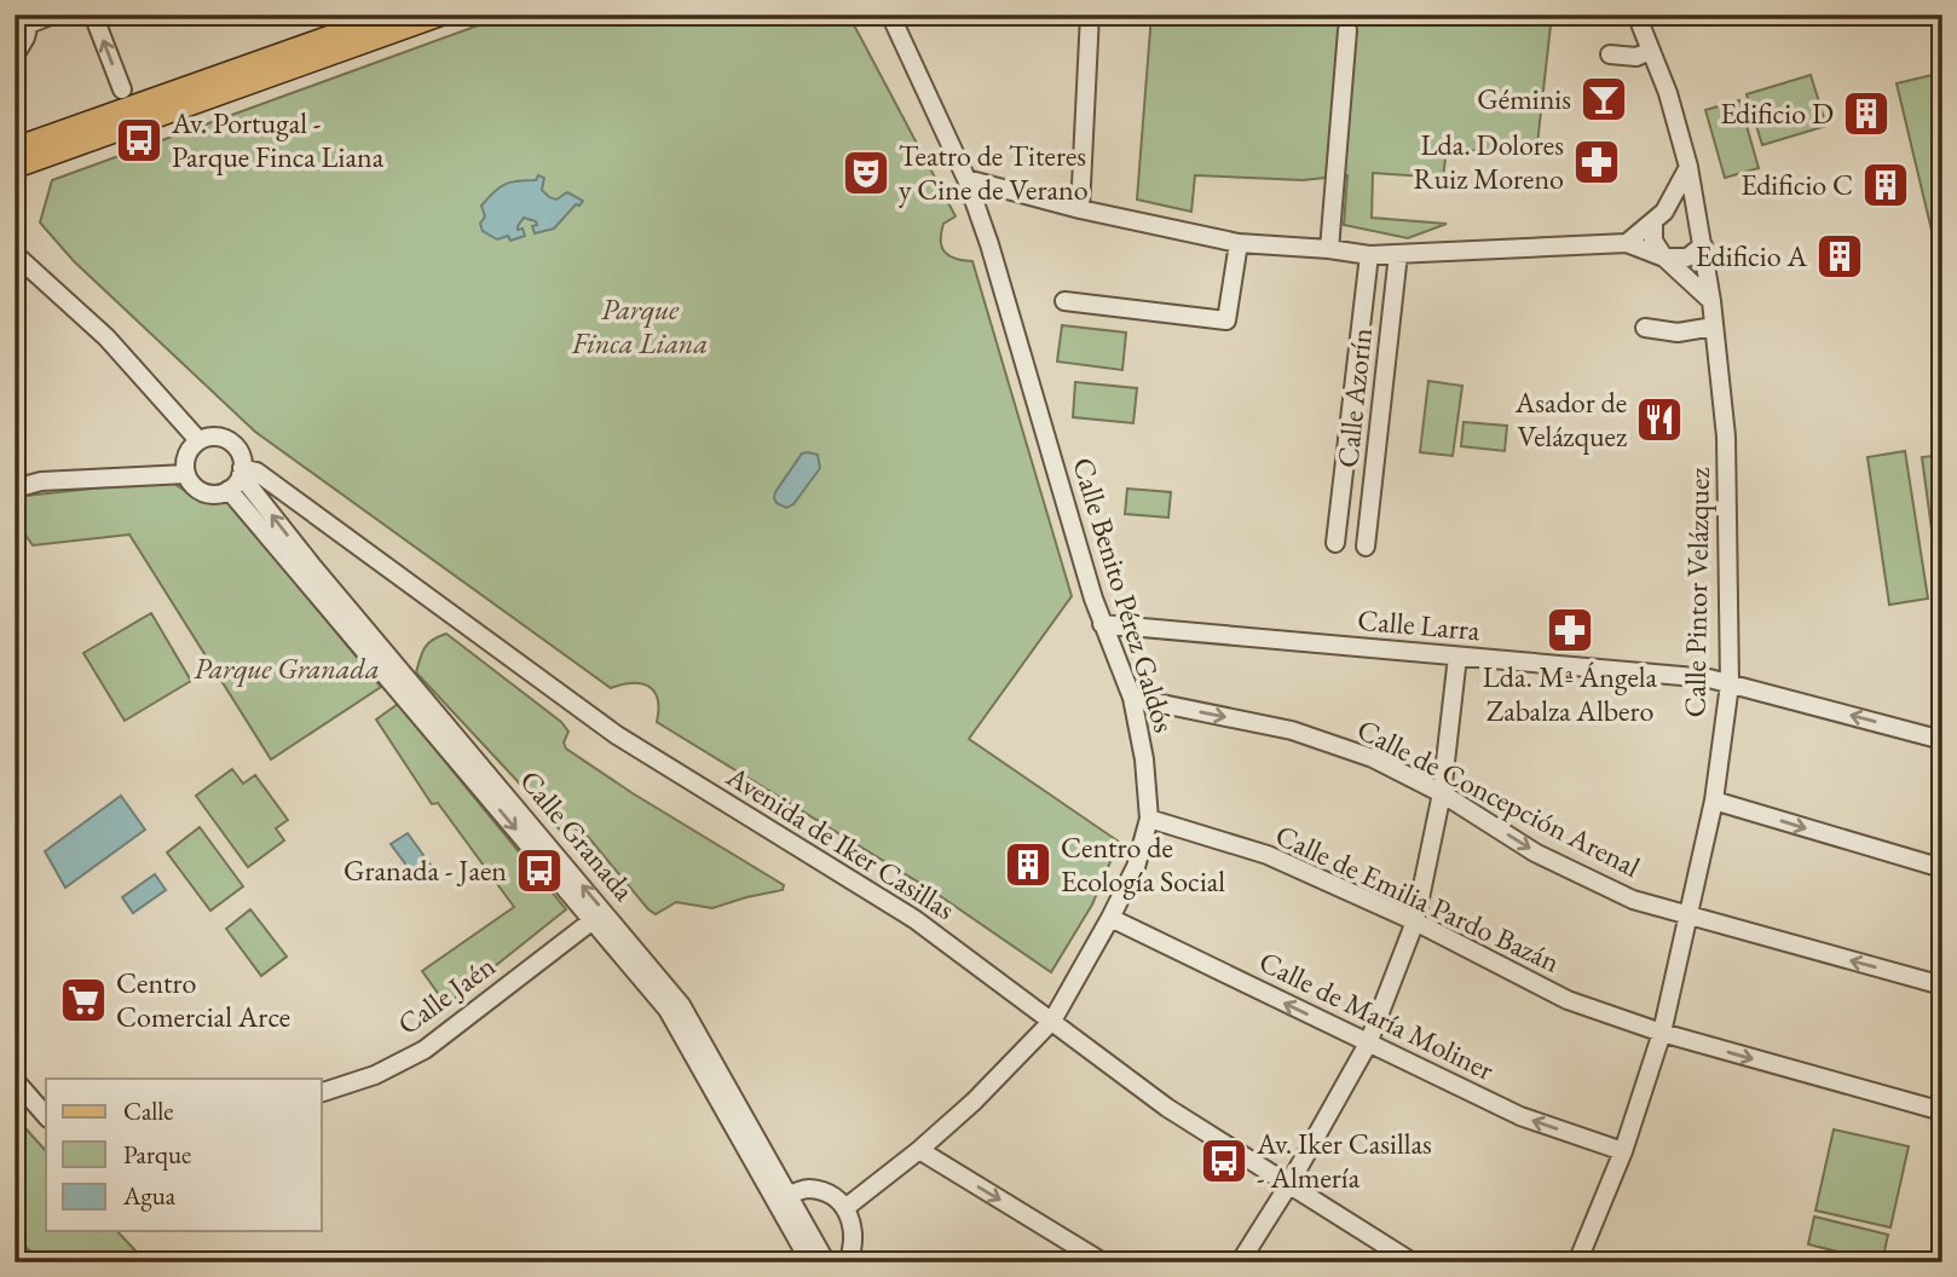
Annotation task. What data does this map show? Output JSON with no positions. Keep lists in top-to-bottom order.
{
  "streets": {
    "street": [
      "Calle Azorín",
      "Calle Pintor Velázquez",
      "Calle Benito Pérez Galdós",
      "Calle Larra",
      "Calle de Concepción Arenal",
      "Calle Granada",
      "Avenida de Iker Casillas",
      "Calle de Emilia Pardo Bazán",
      "Calle Jaén",
      "Calle de María Moliner"
    ]
  },
  "crossings": [
    ["Calle Pintor Velázquez", "Calle Larra"],
    ["Calle Pintor Velázquez", "Calle de Concepción Arenal"],
    ["Calle Pintor Velázquez", "Calle de Emilia Pardo Bazán"],
    ["Calle Pintor Velázquez", "Calle de María Moliner"],
    ["Calle Benito Pérez Galdós", "Calle Larra"],
    ["Calle Benito Pérez Galdós", "Calle de Concepción Arenal"],
    ["Calle Benito Pérez Galdós", "Avenida de Iker Casillas"],
    ["Calle Benito Pérez Galdós", "Calle de Emilia Pardo Bazán"],
    ["Calle Benito Pérez Galdós", "Calle de María Moliner"],
    ["Calle Granada", "Avenida de Iker Casillas"],
    ["Calle Granada", "Calle Jaén"]
  ],
  "one_way": ["Calle de María Moliner"],
  "parks": ["Parque Finca Liana", "Parque Granada"],
  "places": {
    "bar": ["Géminis"],
    "building": [
      "Edificio D",
      "Edificio C",
      "Edificio A",
      "Centro de Ecología Social"
    ],
    "bus stop": ["Av. Portugal - Parque Finca Liana", "Granada - Jaen", "Av. Iker Casillas - Almería"],
    "pharmacy": ["Lda. Dolores Ruiz Moreno", "Lda. Mª Ángela Zabalza Albero"],
    "theatre": ["Teatro de Titeres y Cine de Verano"],
    "restaurant": ["Asador de Velázquez"],
    "supermarket": ["Centro Comercial Arce"]
  },
  "legend": ["Calle", "Parque", "Agua"]
}
